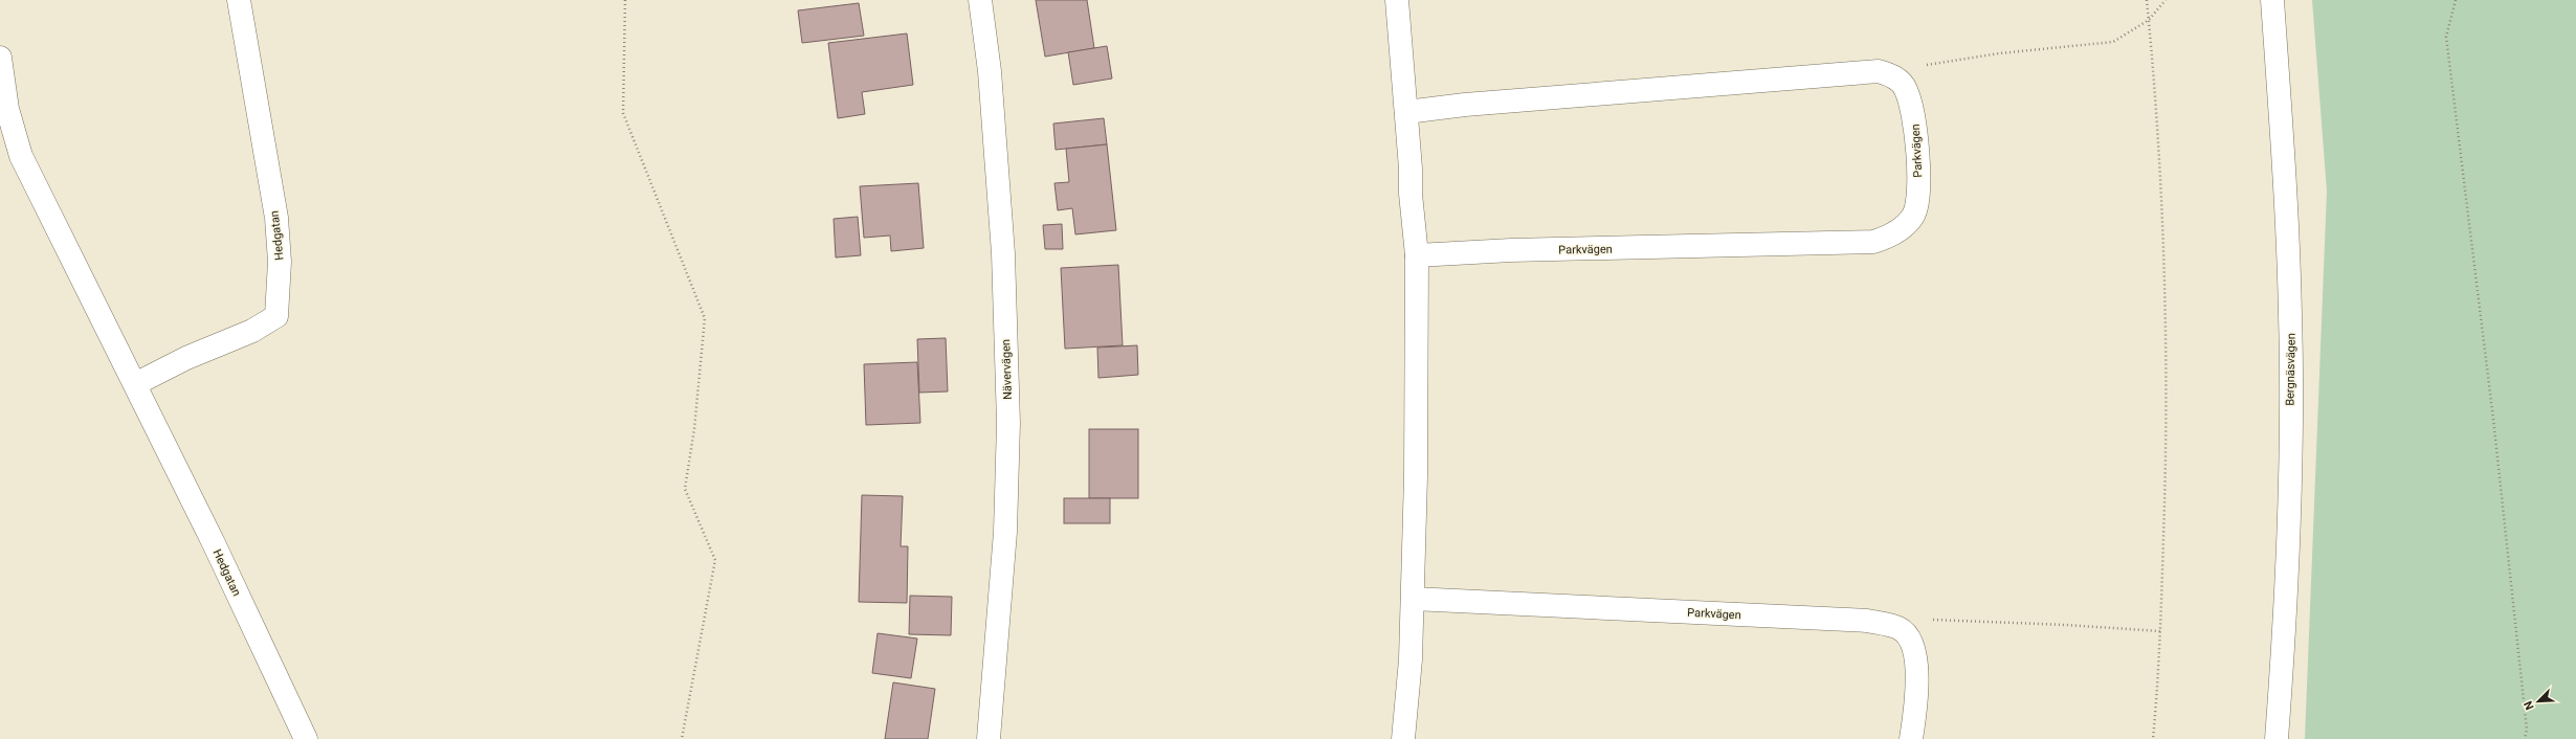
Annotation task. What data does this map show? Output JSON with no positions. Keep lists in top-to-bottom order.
{
  "streets": {
    "street": [
      "Parkvägen",
      "Hedgatan",
      "Nävervägen",
      "Bergnäsvägen"
    ]
  },
  "north": "bottom left"
}
